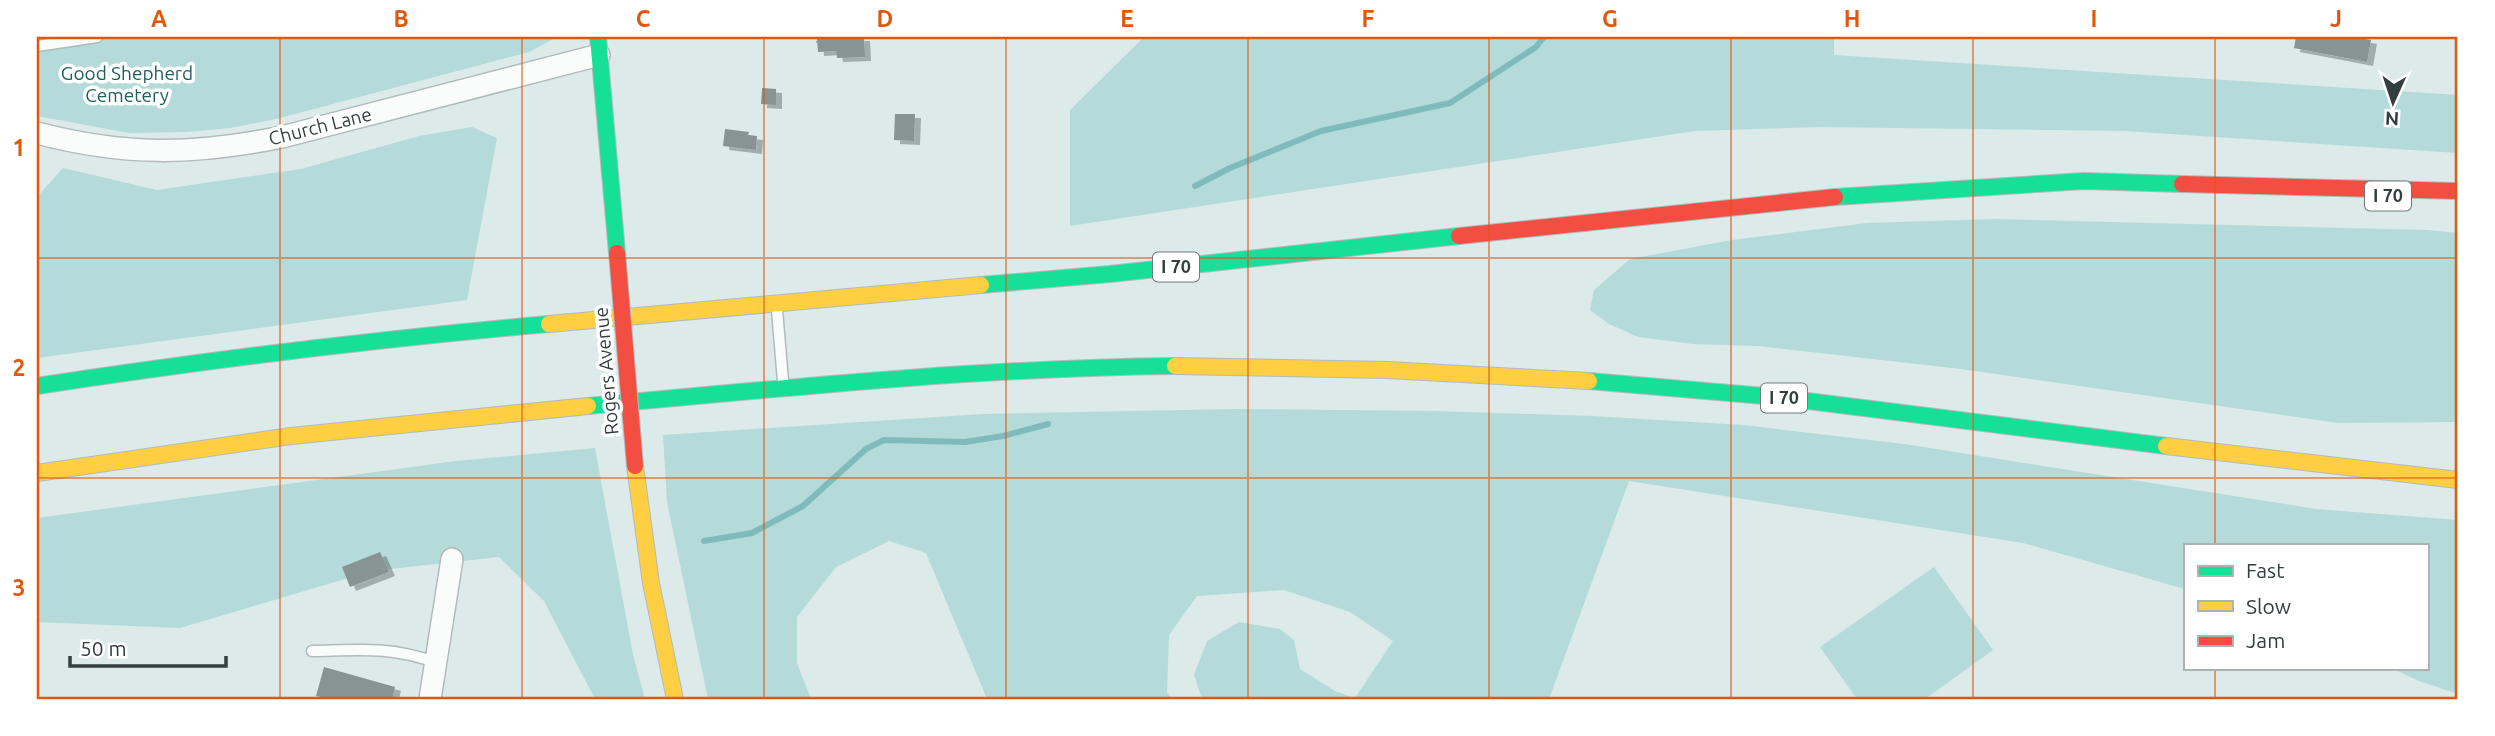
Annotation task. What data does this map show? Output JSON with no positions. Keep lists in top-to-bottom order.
{
  "streets": {
    "main road": ["I 70", "Rogers Avenue"],
    "street": ["Church Lane"]
  },
  "crossings": [
    ["Church Lane", "Rogers Avenue"]
  ],
  "parks": ["Good Shepherd Cemetery"],
  "legend": ["Fast", "Slow", "Jam"],
  "scale_bar": "50 m",
  "north": "bottom",
  "grid": {
    "columns": [
      "A",
      "B",
      "C",
      "D",
      "E",
      "F",
      "G",
      "H",
      "I",
      "J"
    ],
    "rows": ["1", "2", "3"]
  }
}
